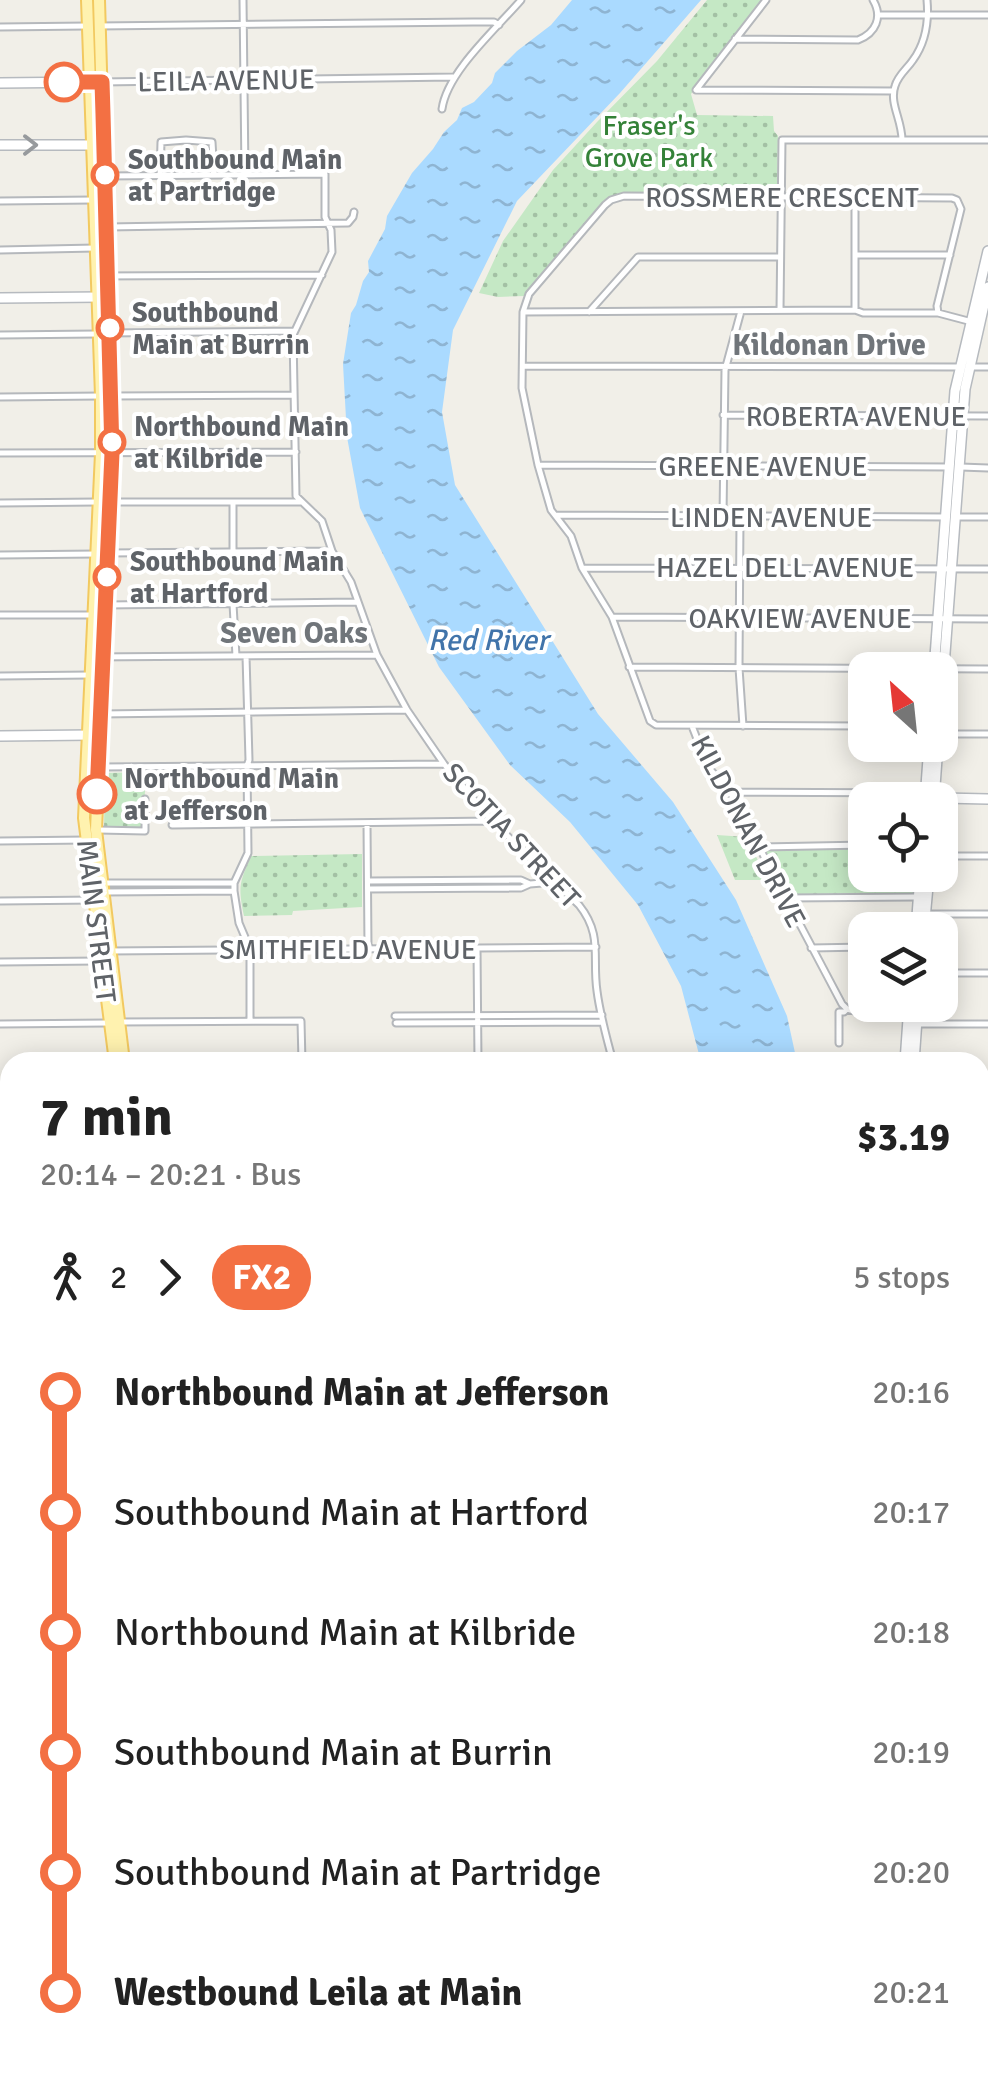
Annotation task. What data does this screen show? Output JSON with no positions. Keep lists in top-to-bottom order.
{
  "streets": {
    "main road": ["LEILA AVENUE", "MAIN STREET"],
    "street": [
      "ROSSMERE CRESCENT",
      "ROBERTA AVENUE",
      "GREENE AVENUE",
      "LINDEN AVENUE",
      "HAZEL DELL AVENUE",
      "OAKVIEW AVENUE",
      "KILDONAN DRIVE",
      "SCOTIA STREET",
      "SMITHFIELD AVENUE"
    ]
  },
  "crossings": [
    ["LEILA AVENUE", "MAIN STREET"],
    ["ROSSMERE CRESCENT", "KILDONAN DRIVE"],
    ["GREENE AVENUE", "KILDONAN DRIVE"],
    ["LINDEN AVENUE", "KILDONAN DRIVE"],
    ["HAZEL DELL AVENUE", "KILDONAN DRIVE"],
    ["OAKVIEW AVENUE", "KILDONAN DRIVE"],
    ["SCOTIA STREET", "SMITHFIELD AVENUE"],
    ["MAIN STREET", "SMITHFIELD AVENUE"]
  ],
  "districts": ["Kildonan Drive", "Seven Oaks"],
  "water": ["Red River"],
  "parks": ["Fraser's Grove Park"],
  "places": [
    "Southbound Main at Partridge",
    "Southbound Main at Burrin",
    "Northbound Main at Kilbride",
    "Southbound Main at Hartford",
    "Northbound Main at Jefferson"
  ],
  "lines": ["bus line FX2"],
  "north": "top left",
  "page": {
    "heading": ["7 min", "20:14 – 20:21 · Bus", "$3.19"],
    "legs": ["2", "FX2", "5 stops"],
    "list": [
      {
        "name": "Northbound Main at Jefferson",
        "value": "20:16"
      },
      {
        "name": "Southbound Main at Hartford",
        "value": "20:17"
      },
      {
        "name": "Northbound Main at Kilbride",
        "value": "20:18"
      },
      {
        "name": "Southbound Main at Burrin",
        "value": "20:19"
      },
      {
        "name": "Southbound Main at Partridge",
        "value": "20:20"
      },
      {
        "name": "Westbound Leila at Main",
        "value": "20:21"
      }
    ]
  }
}
